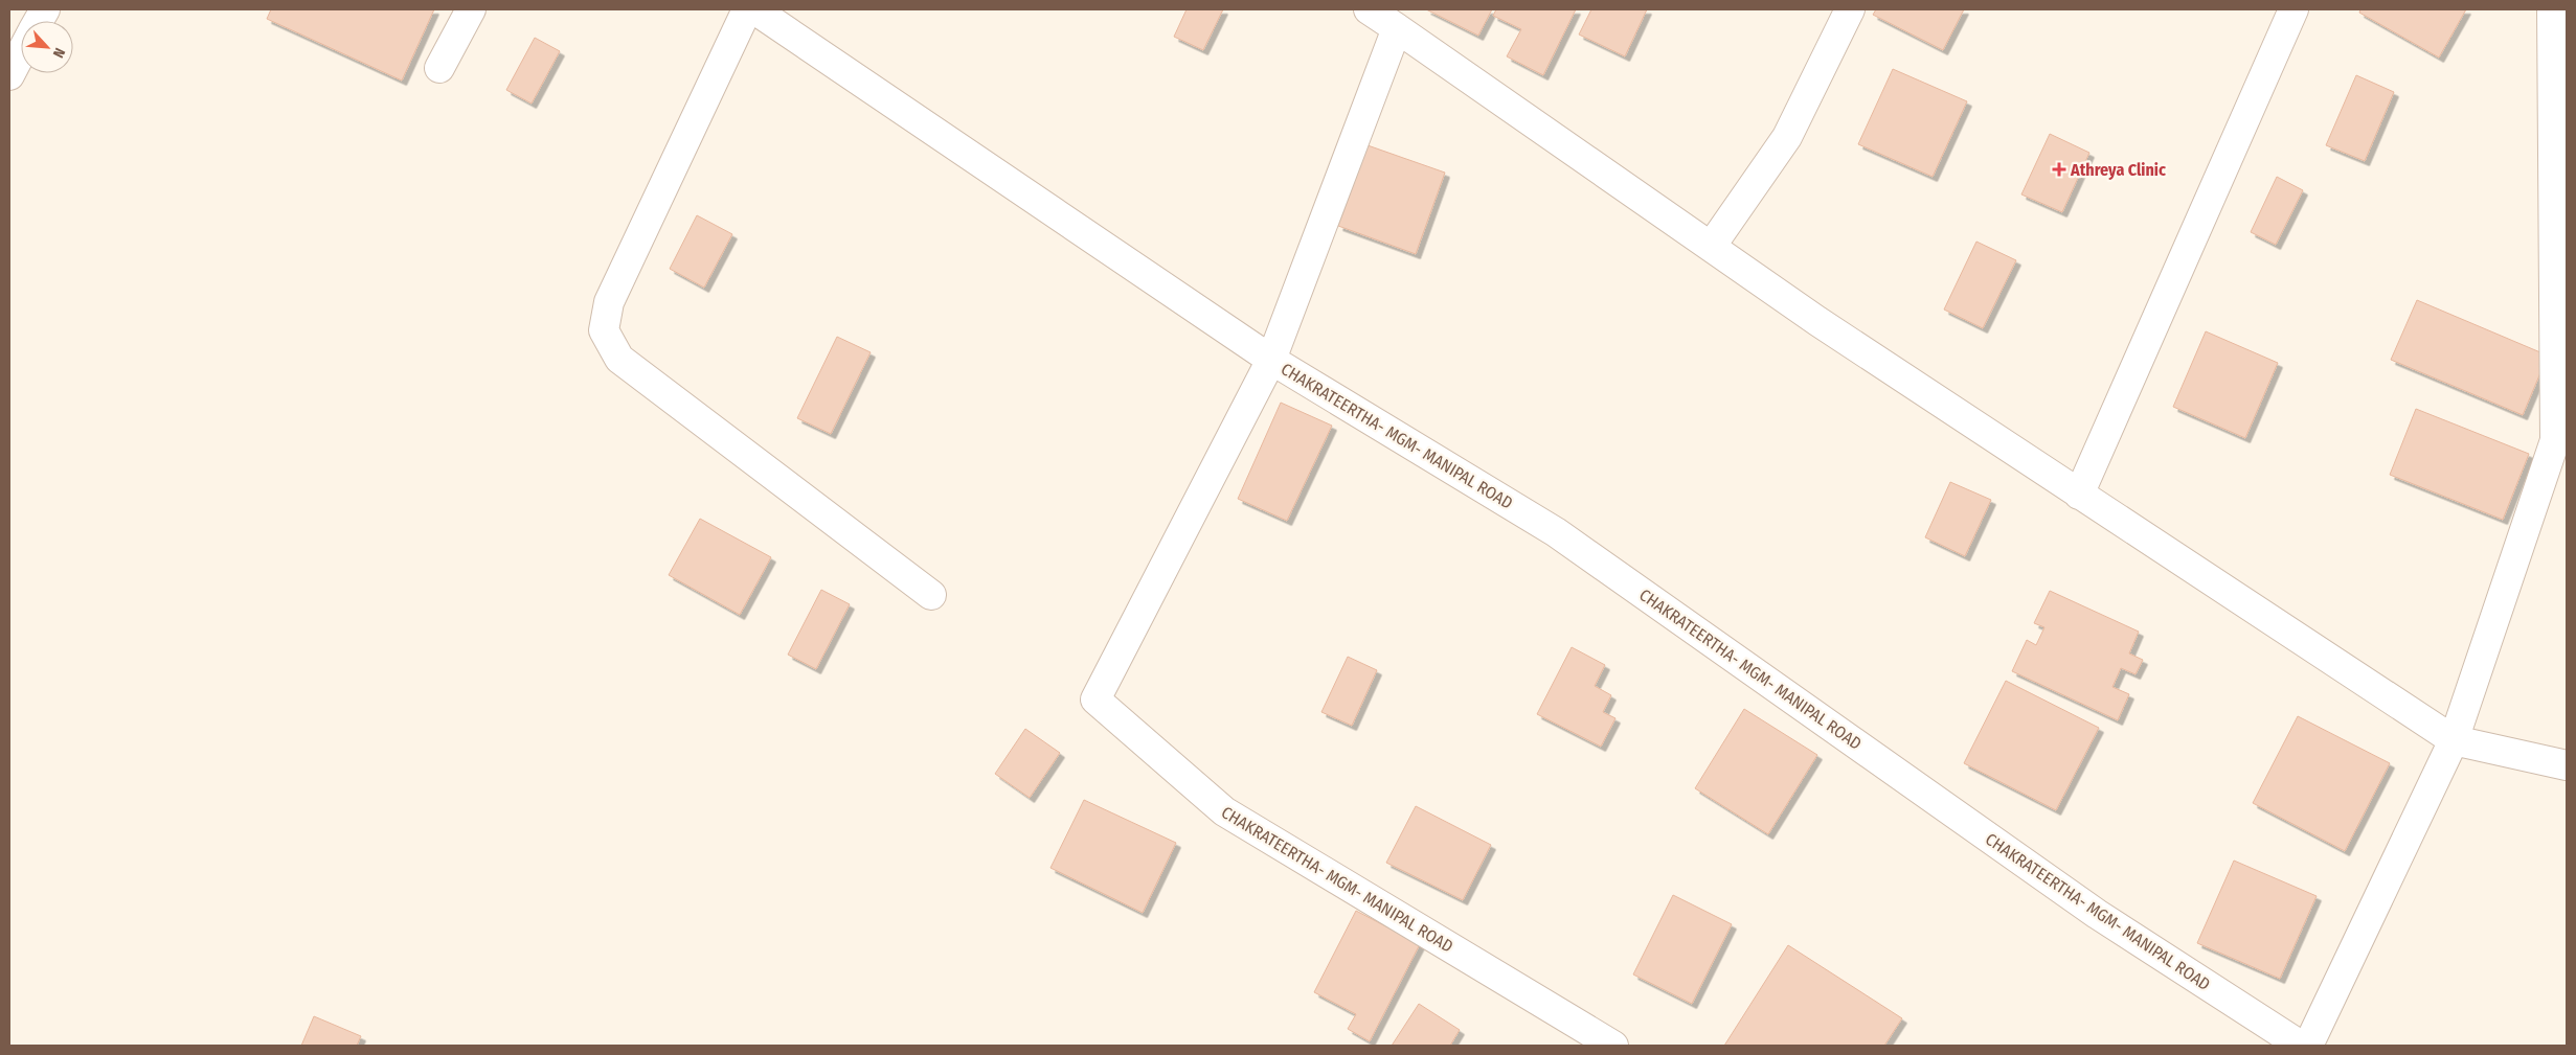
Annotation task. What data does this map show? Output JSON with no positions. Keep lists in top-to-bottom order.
{
  "streets": {
    "street": ["CHAKRATEERTHA- MGM- MANIPAL ROAD"]
  },
  "places": {
    "health": ["Athreya Clinic"]
  },
  "north": "bottom right"
}
